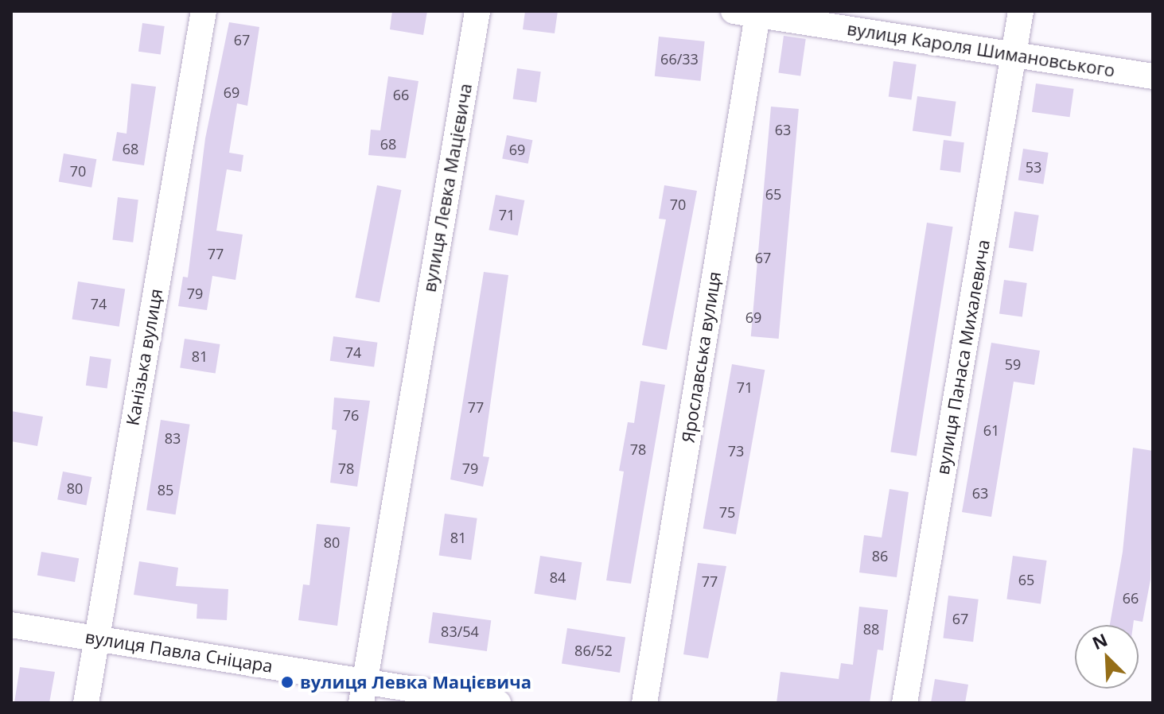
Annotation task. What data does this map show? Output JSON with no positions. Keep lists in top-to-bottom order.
{
  "streets": {
    "street": [
      "вулиця Кароля Шимановського",
      "вулиця Левка Мацієвича",
      "Канізька вулиця",
      "Ярославська вулиця",
      "вулиця Панаса Михалевича",
      "вулиця Павла Сніцара"
    ]
  },
  "crossings": [
    ["вулиця Кароля Шимановського", "Ярославська вулиця"],
    ["вулиця Кароля Шимановського", "вулиця Панаса Михалевича"],
    ["вулиця Левка Мацієвича", "вулиця Павла Сніцара"],
    ["Канізька вулиця", "вулиця Павла Сніцара"]
  ],
  "places": ["вулиця Левка Мацієвича"],
  "house_numbers": [
    "67",
    "66/33",
    "69",
    "66",
    "63",
    "68",
    "68",
    "69",
    "53",
    "70",
    "65",
    "70",
    "71",
    "77",
    "67",
    "79",
    "74",
    "69",
    "74",
    "81",
    "59",
    "71",
    "77",
    "76",
    "61",
    "83",
    "78",
    "73",
    "78",
    "79",
    "80",
    "85",
    "63",
    "75",
    "81",
    "80",
    "86",
    "84",
    "65",
    "77",
    "66",
    "67",
    "88",
    "83/54",
    "86/52"
  ],
  "north": "top left"
}
